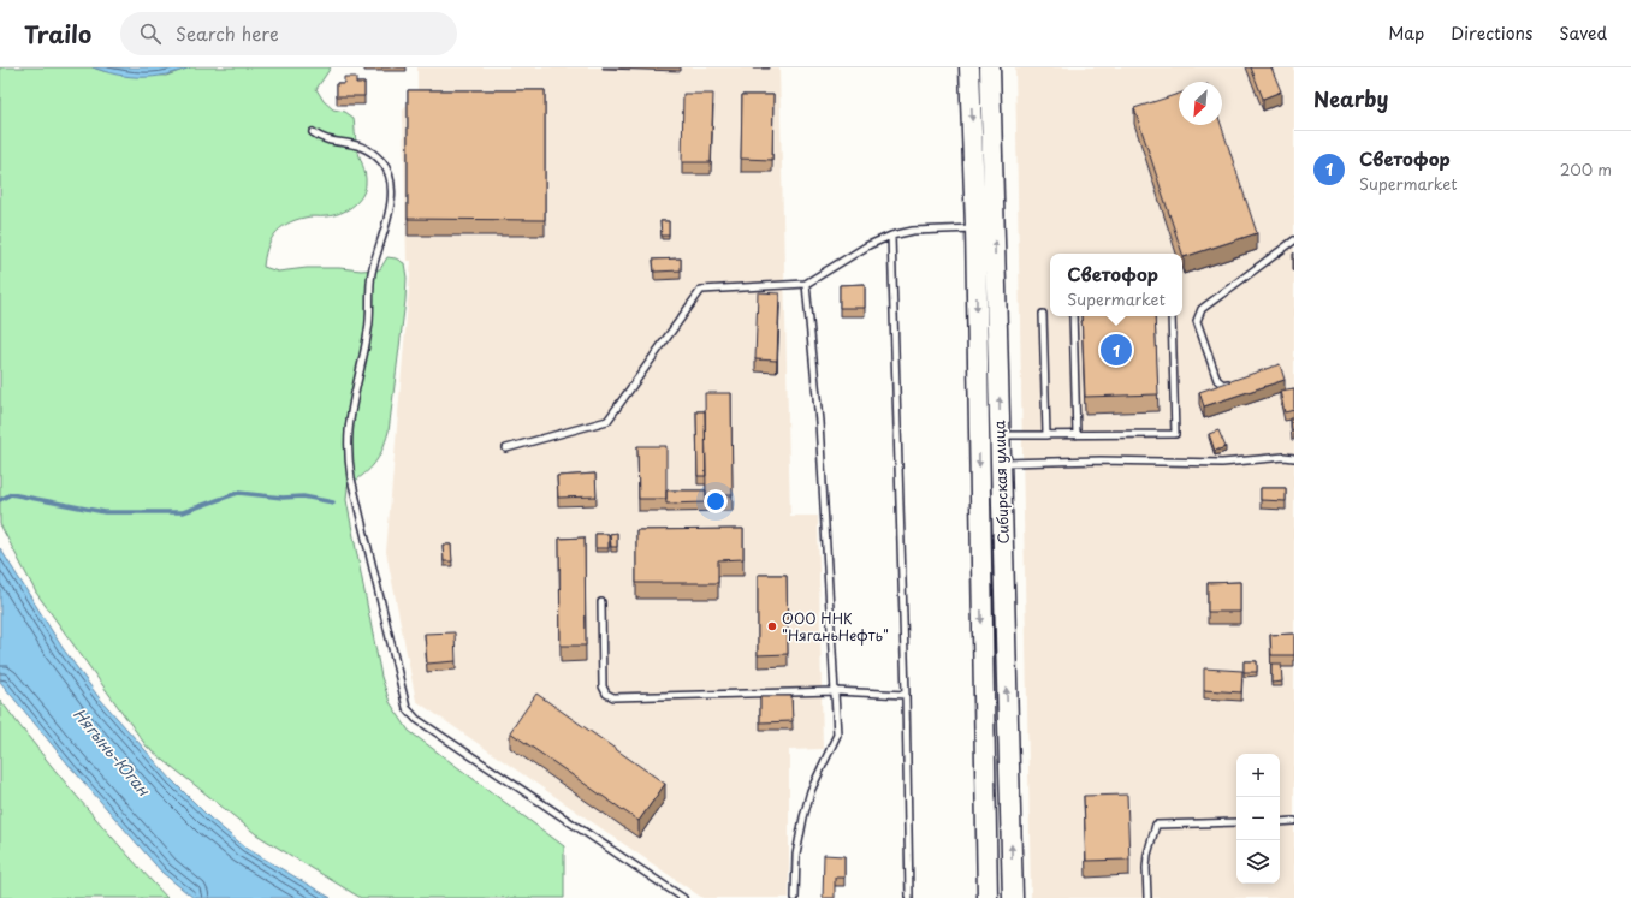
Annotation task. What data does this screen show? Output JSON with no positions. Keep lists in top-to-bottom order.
{
  "streets": {
    "main road": ["Сибирская улица"]
  },
  "water": ["Нягынь-Юган"],
  "places": ["ООО ННК \"НяганьНефть\""],
  "north": "bottom left",
  "page": {
    "header": "Trailo",
    "search": "Search here",
    "nav": ["Map", "Directions", "Saved"],
    "heading": "Nearby",
    "list": [
      {
        "mark": "1",
        "name": "Светофор",
        "note": "Supermarket",
        "value": "200 m"
      }
    ],
    "popup": ["Светофор", "Supermarket"],
    "pins": "1",
    "map_buttons": ["+", "−"]
  }
}
